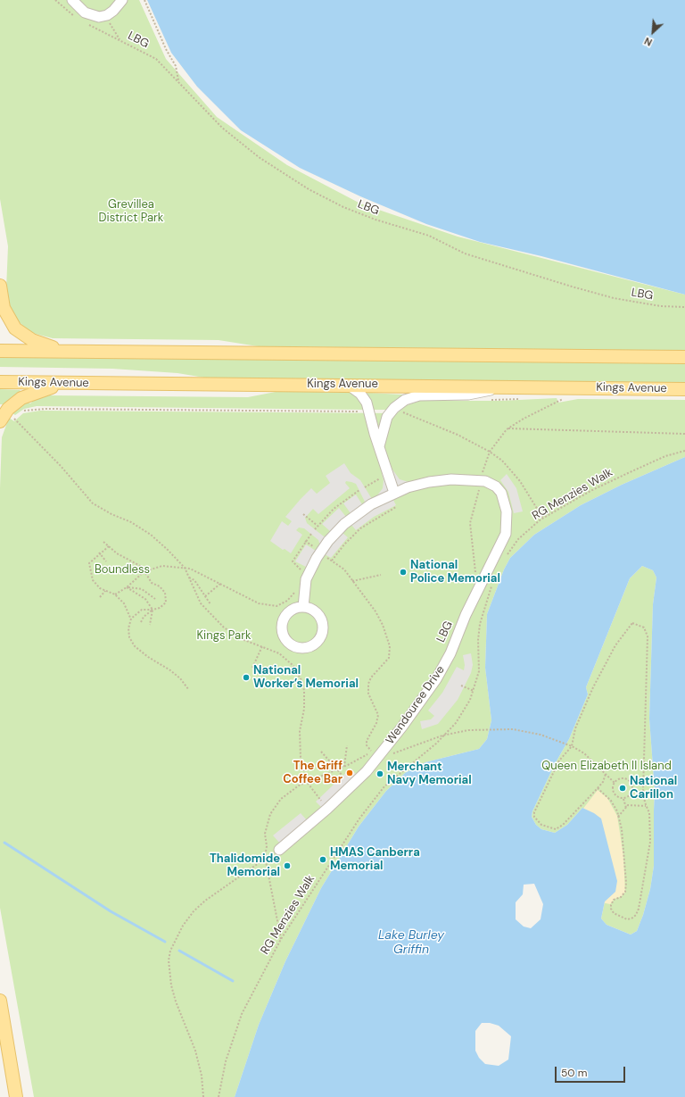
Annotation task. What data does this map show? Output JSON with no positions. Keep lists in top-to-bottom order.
{
  "streets": {
    "main road": ["Kings Avenue"],
    "street": ["Wendouree Drive"],
    "path": ["LBG", "RG Menzies Walk"]
  },
  "water": ["Lake Burley Griffin"],
  "parks": [
    "Grevillea District Park",
    "Boundless",
    "Kings Park",
    "Queen Elizabeth II Island"
  ],
  "places": [
    "National Police Memorial",
    "National Worker’s Memorial",
    "The Griff Coffee Bar",
    "Merchant Navy Memorial",
    "National Carillon",
    "HMAS Canberra Memorial",
    "Thalidomide Memorial"
  ],
  "scale_bar": "50 m",
  "north": "bottom left"
}
